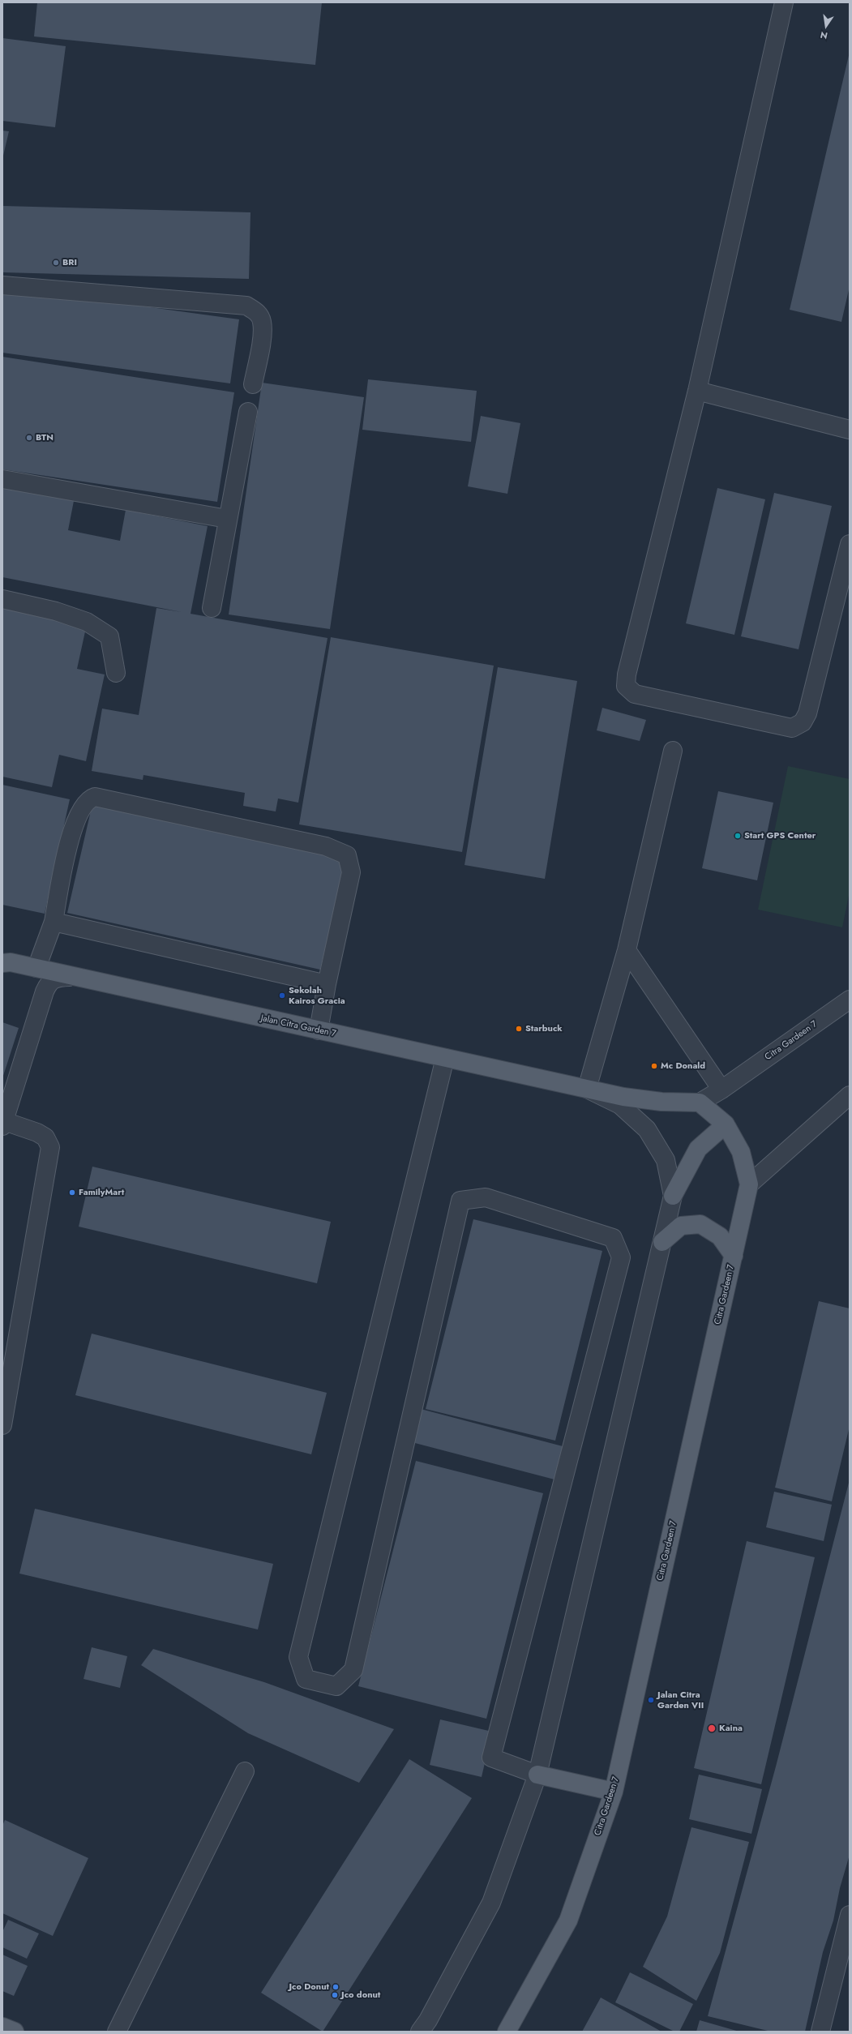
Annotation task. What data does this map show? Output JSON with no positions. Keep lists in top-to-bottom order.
{
  "streets": {
    "main road": ["Jalan Citra Garden 7", "Citra Gardeen 7"]
  },
  "crossings": [
    ["Jalan Citra Garden 7", "Citra Gardeen 7"]
  ],
  "places": [
    "BRI",
    "BTN",
    "Start GPS Center",
    "Sekolah Kairos Gracia",
    "Starbuck",
    "Mc Donald",
    "FamilyMart",
    "Jalan Citra Garden VII",
    "Kaina",
    "Jco Donut",
    "Jco donut"
  ],
  "north": "bottom"
}
